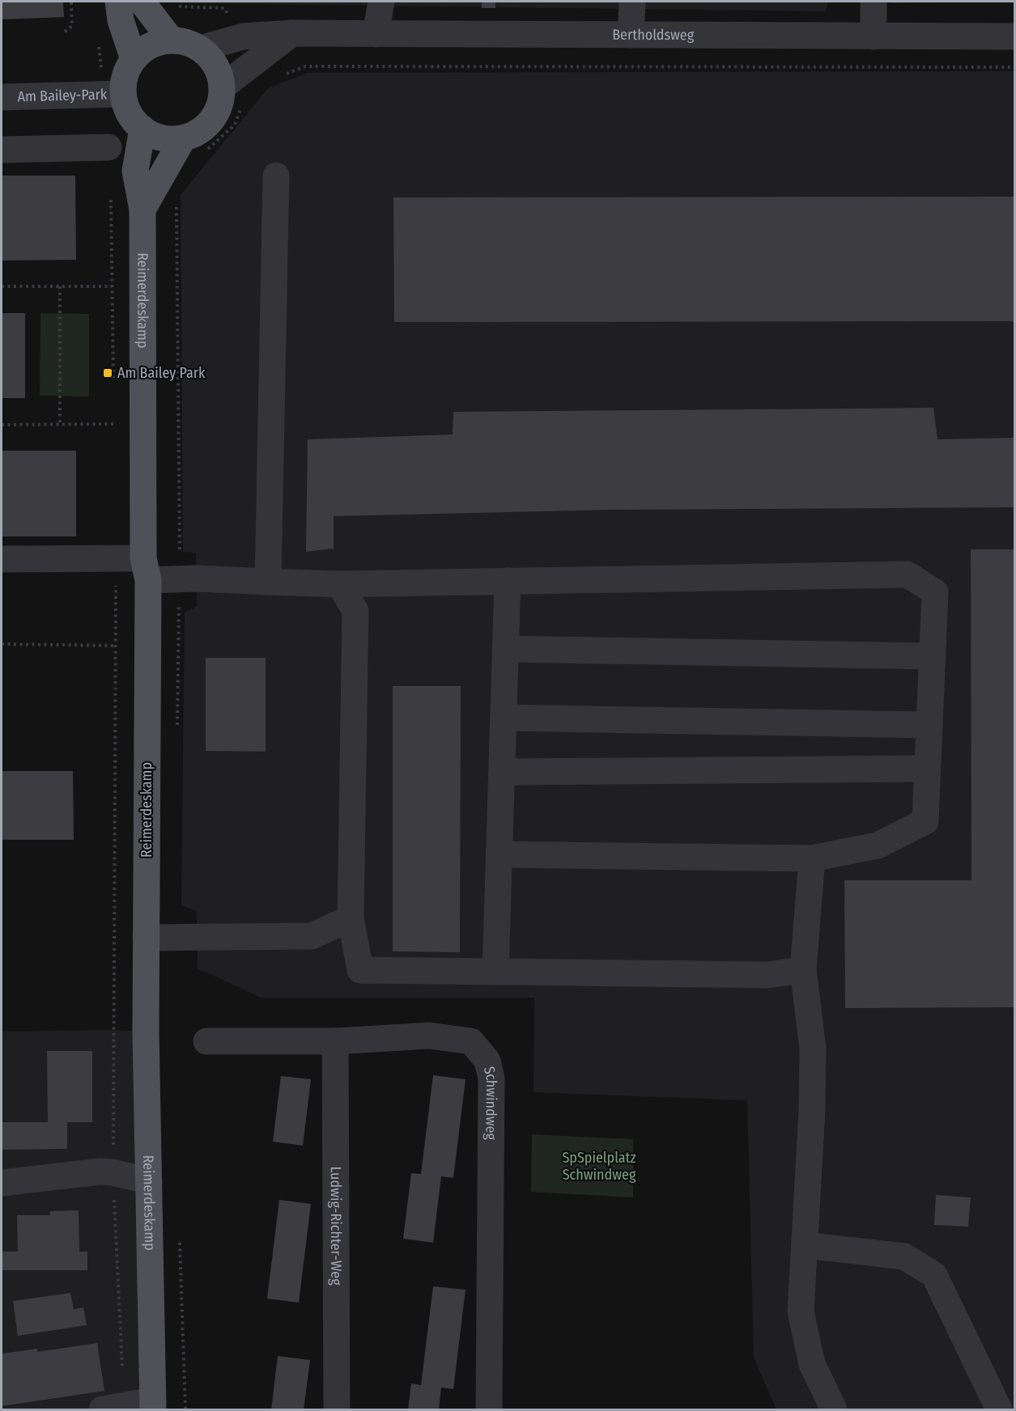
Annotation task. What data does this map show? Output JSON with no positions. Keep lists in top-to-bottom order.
{
  "streets": {
    "main road": ["Reimerdeskamp"],
    "street": [
      "Bertholdsweg",
      "Am Bailey-Park",
      "Schwindweg",
      "Ludwig-Richter-Weg"
    ]
  },
  "crossings": [
    ["Bertholdsweg", "Am Bailey-Park"],
    ["Bertholdsweg", "Reimerdeskamp"],
    ["Am Bailey-Park", "Reimerdeskamp"],
    ["Schwindweg", "Ludwig-Richter-Weg"]
  ],
  "parks": ["SpSpielplatz Schwindweg"],
  "places": {
    "transit": ["Am Bailey Park"]
  }
}
